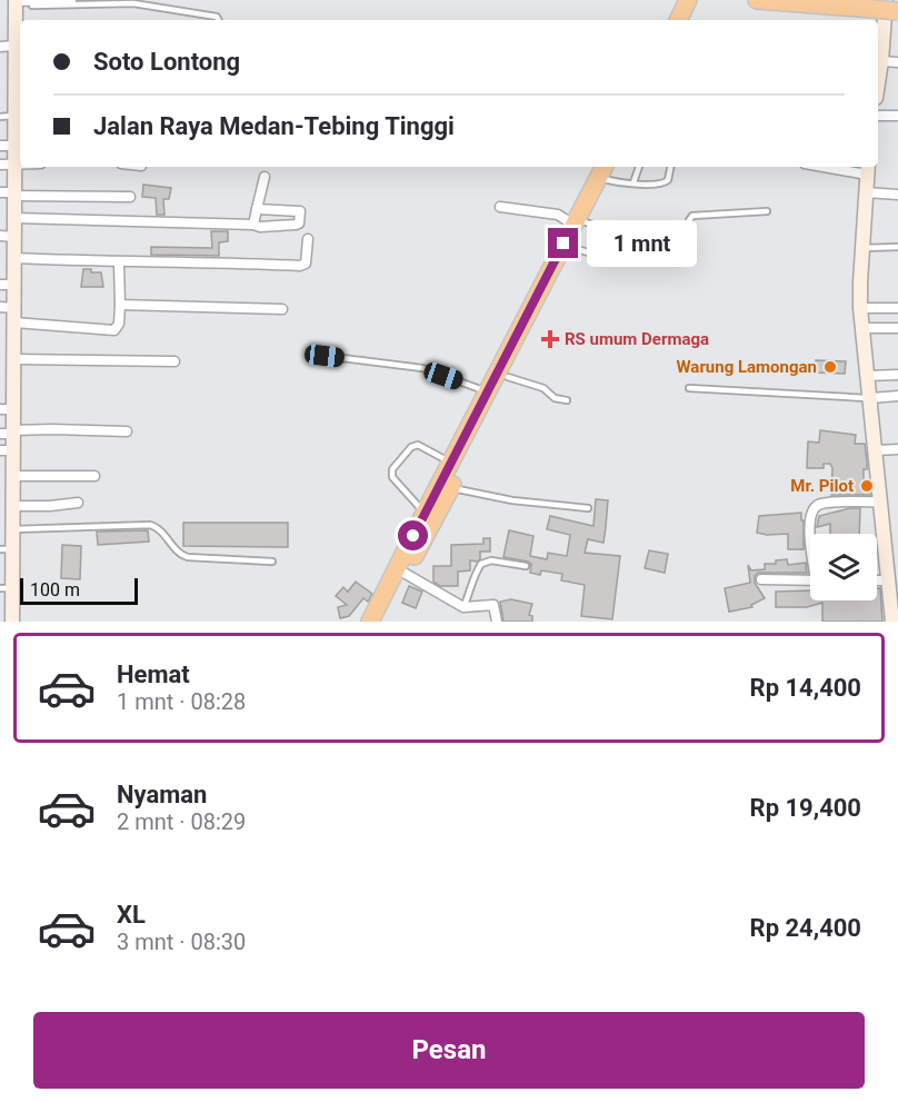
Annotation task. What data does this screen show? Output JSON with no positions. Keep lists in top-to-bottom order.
{
  "places": {
    "health": ["RS umum Dermaga"],
    "other": ["Warung Lamongan", "Mr. Pilot"]
  },
  "scale_bar": "100 m",
  "page": {
    "banner": ["Soto Lontong", "Jalan Raya Medan-Tebing Tinggi"],
    "bubble": "1 mnt",
    "scale": "100 m",
    "list": [
      {
        "name": "Hemat",
        "note": "1 mnt · 08:28",
        "value": "Rp 14,400"
      },
      {
        "name": "Nyaman",
        "note": "2 mnt · 08:29",
        "value": "Rp 19,400"
      },
      {
        "name": "XL",
        "note": "3 mnt · 08:30",
        "value": "Rp 24,400"
      }
    ],
    "buttons": "Pesan"
  }
}
